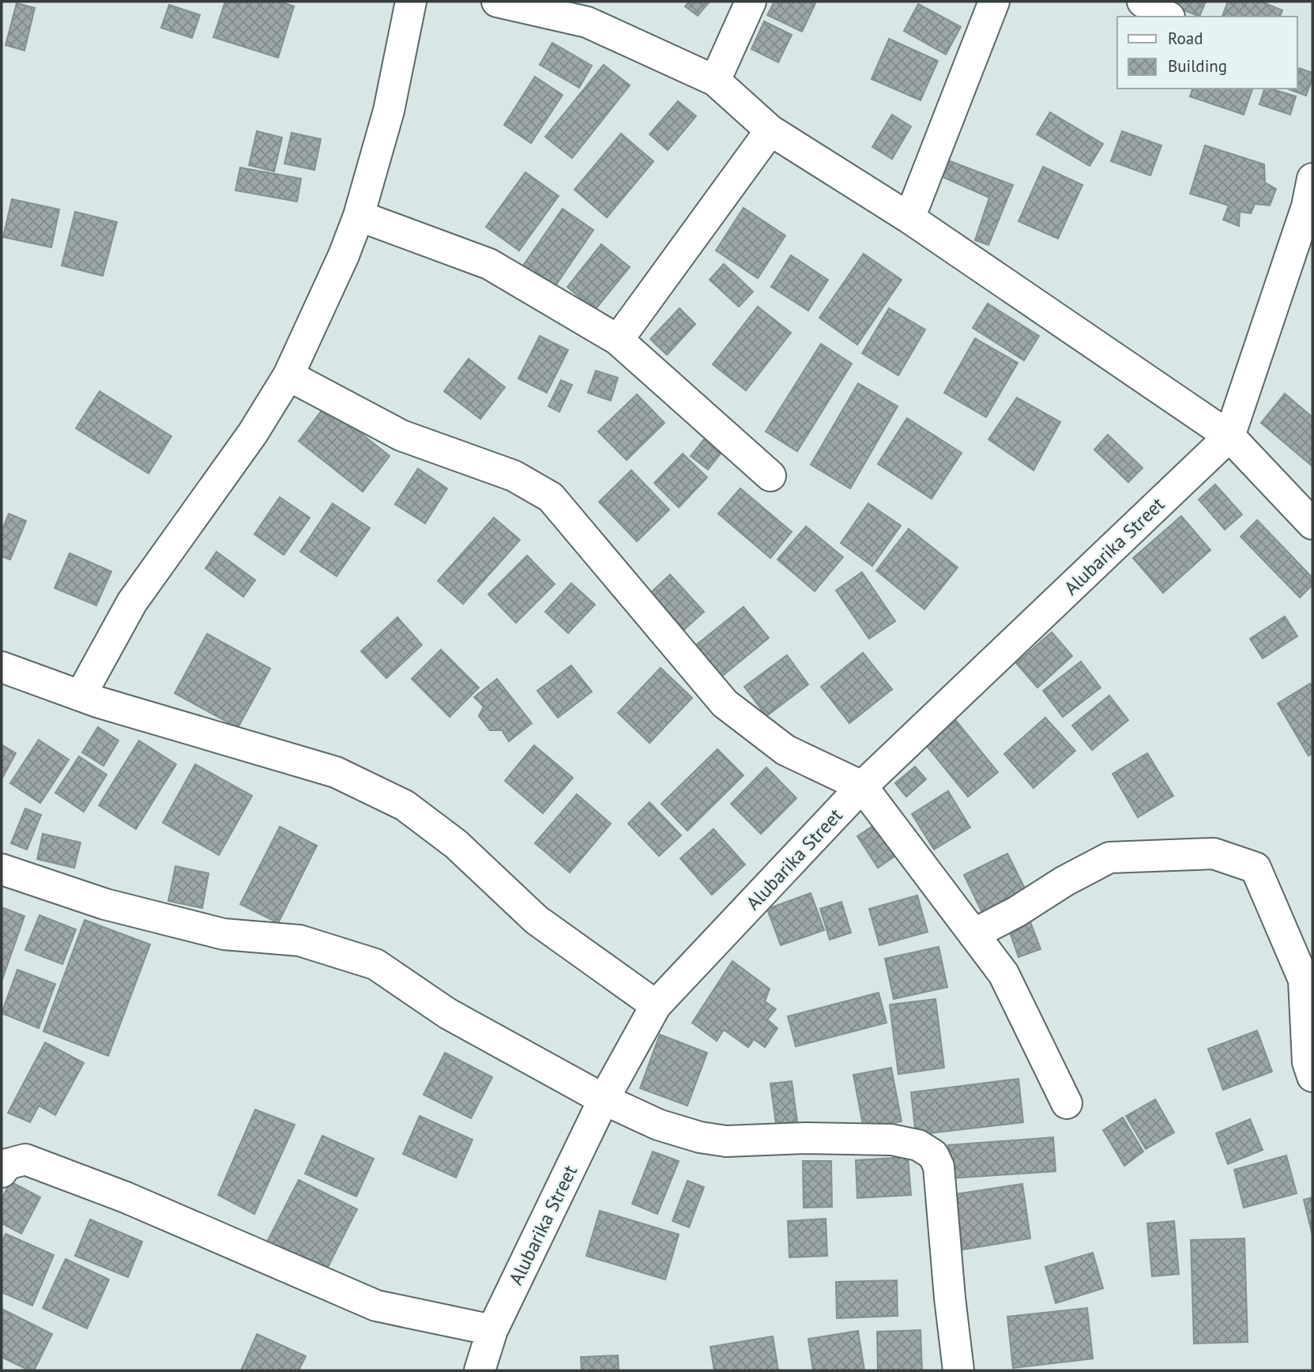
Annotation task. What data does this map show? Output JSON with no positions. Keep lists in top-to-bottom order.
{
  "streets": {
    "street": ["Alubarika Street"]
  },
  "legend": ["Road", "Building"]
}
